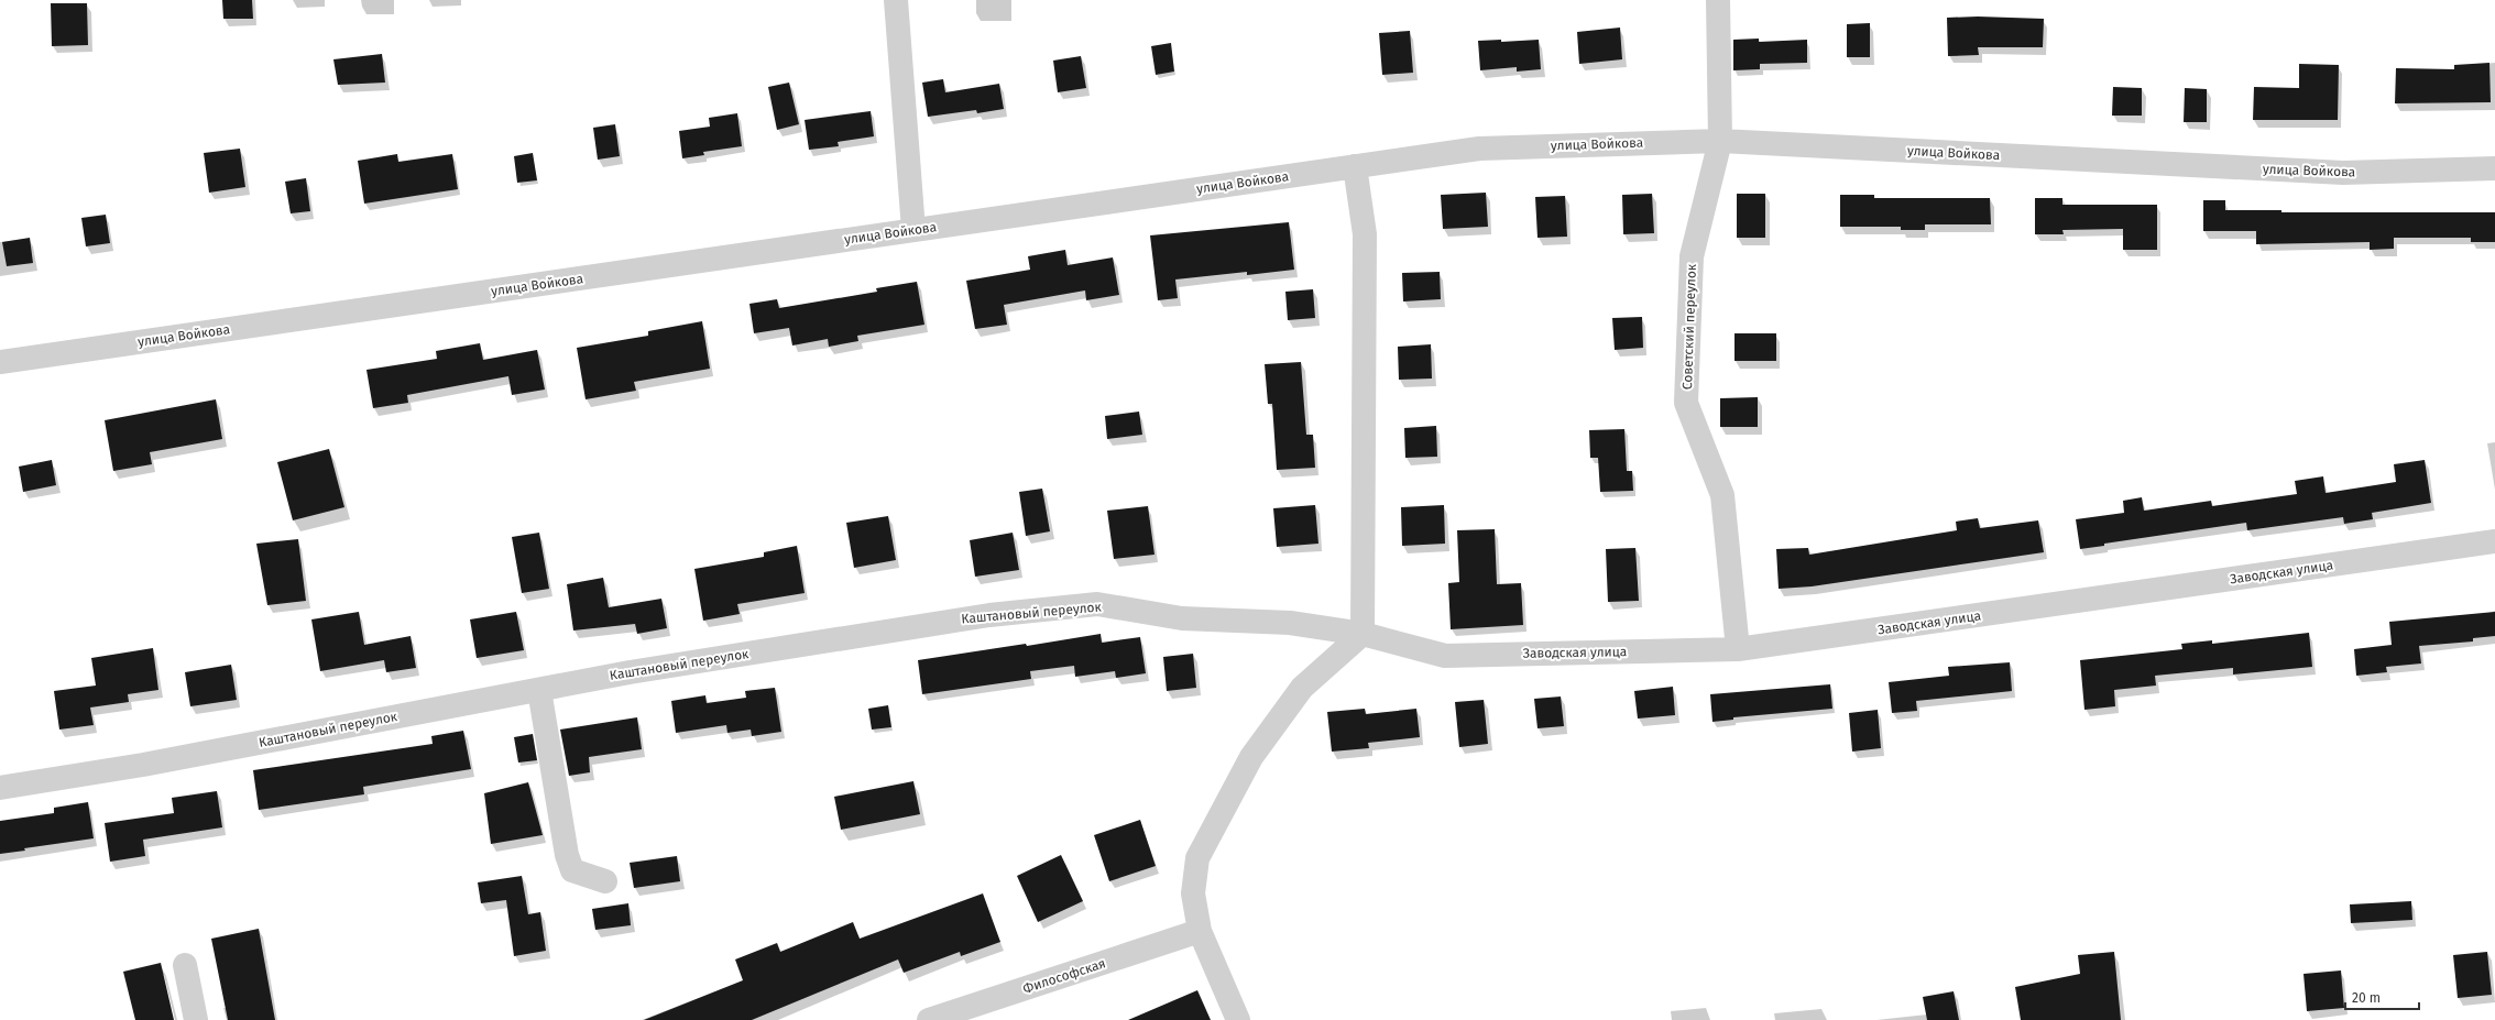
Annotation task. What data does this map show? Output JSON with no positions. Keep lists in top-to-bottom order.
{
  "streets": {
    "street": [
      "улица Войкова",
      "Советский переулок",
      "Заводская улица",
      "Каштановый переулок",
      "Философская"
    ]
  },
  "crossings": [
    ["улица Войкова", "Советский переулок"],
    ["Советский переулок", "Заводская улица"],
    ["Заводская улица", "Каштановый переулок"]
  ],
  "scale_bar": "20 m"
}
